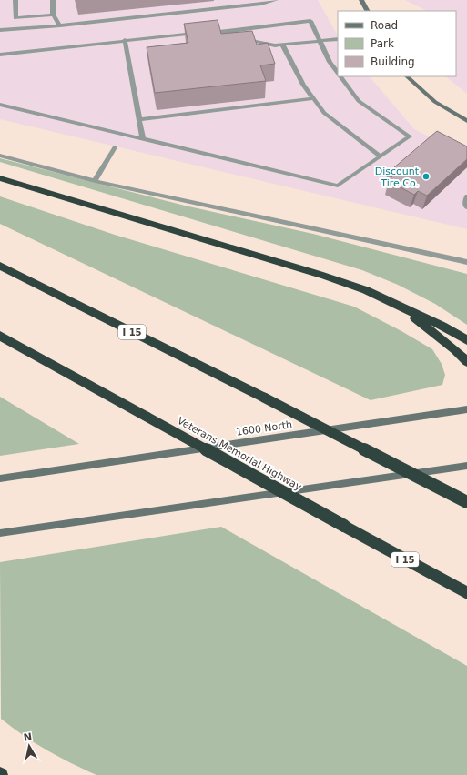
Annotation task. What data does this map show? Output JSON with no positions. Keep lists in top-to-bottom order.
{
  "streets": {
    "highway": ["I 15", "Veterans Memorial Highway"],
    "main road": ["1600 North"]
  },
  "places": ["Discount Tire Co."],
  "legend": ["Road", "Park", "Building"],
  "north": "top"
}
